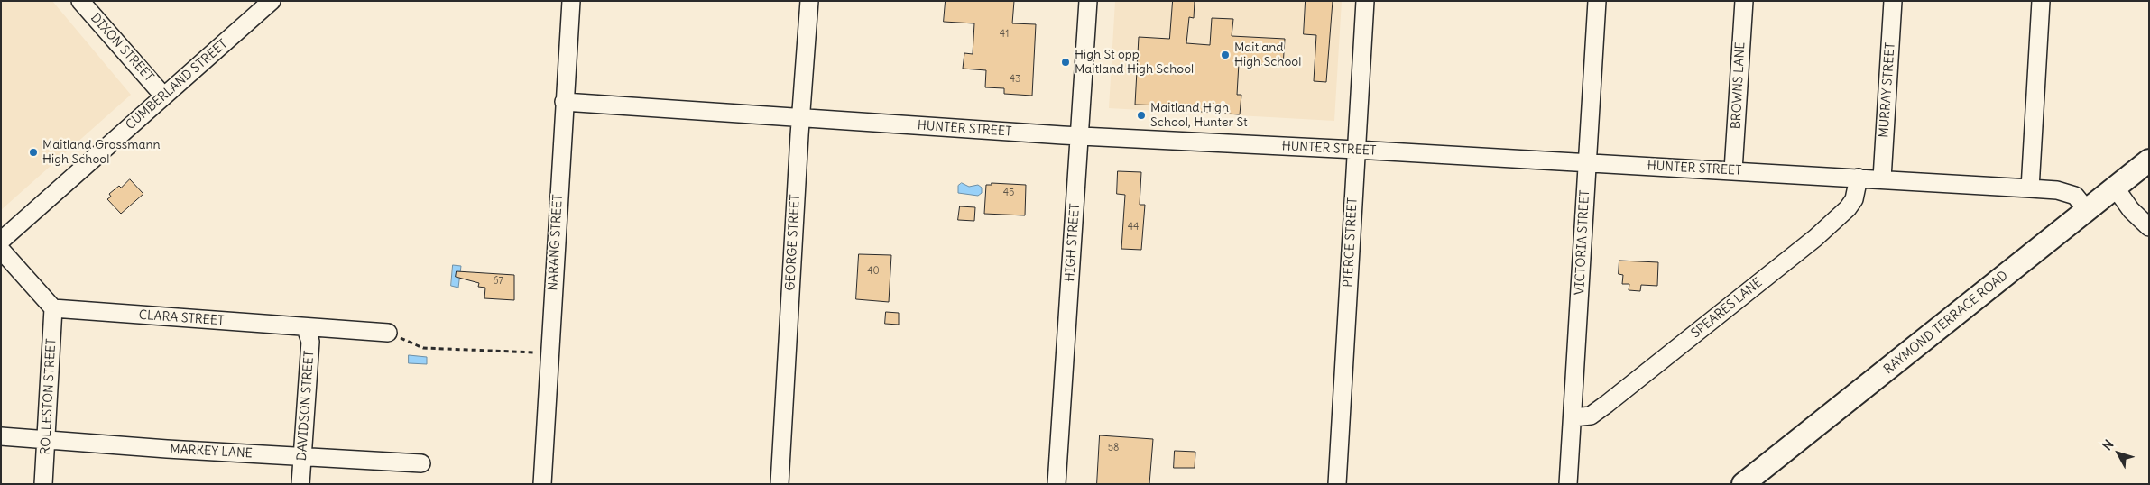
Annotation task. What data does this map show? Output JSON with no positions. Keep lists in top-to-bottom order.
{
  "streets": {
    "main road": ["RAYMOND TERRACE ROAD"],
    "street": [
      "DIXON STREET",
      "CUMBERLAND STREET",
      "BROWNS LANE",
      "MURRAY STREET",
      "HUNTER STREET",
      "NARANG STREET",
      "GEORGE STREET",
      "HIGH STREET",
      "PIERCE STREET",
      "VICTORIA STREET",
      "SPEARES LANE",
      "CLARA STREET",
      "ROLLESTON STREET",
      "DAVIDSON STREET",
      "MARKEY LANE"
    ]
  },
  "crossings": [
    ["DIXON STREET", "CUMBERLAND STREET"],
    ["BROWNS LANE", "HUNTER STREET"],
    ["MURRAY STREET", "HUNTER STREET"],
    ["HUNTER STREET", "NARANG STREET"],
    ["HUNTER STREET", "GEORGE STREET"],
    ["HUNTER STREET", "HIGH STREET"],
    ["HUNTER STREET", "PIERCE STREET"],
    ["HUNTER STREET", "VICTORIA STREET"],
    ["HUNTER STREET", "SPEARES LANE"],
    ["HUNTER STREET", "RAYMOND TERRACE ROAD"],
    ["VICTORIA STREET", "SPEARES LANE"],
    ["CLARA STREET", "ROLLESTON STREET"],
    ["CLARA STREET", "DAVIDSON STREET"],
    ["ROLLESTON STREET", "MARKEY LANE"],
    ["DAVIDSON STREET", "MARKEY LANE"]
  ],
  "places": [
    "Maitland High School",
    "High St opp Maitland High School",
    "Maitland High School, Hunter St",
    "Maitland Grossmann High School"
  ],
  "house_numbers": [
    "41",
    "43",
    "45",
    "44",
    "40",
    "67",
    "58"
  ],
  "north": "top left"
}
